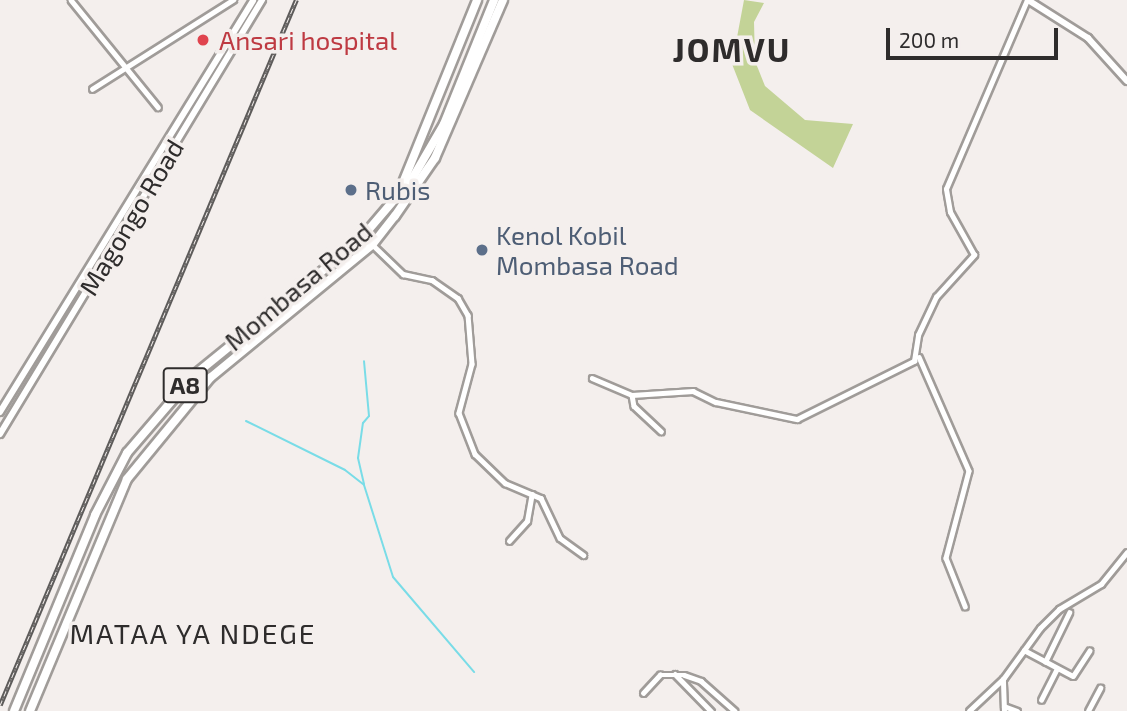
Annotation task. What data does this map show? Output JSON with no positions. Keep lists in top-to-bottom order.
{
  "streets": {
    "highway": ["Mombasa Road", "A8"],
    "main road": ["Magongo Road"]
  },
  "districts": ["JOMVU", "MATAA YA NDEGE"],
  "places": ["Ansari hospital", "Rubis", "Kenol Kobil Mombasa Road"],
  "scale_bar": "200 m"
}
